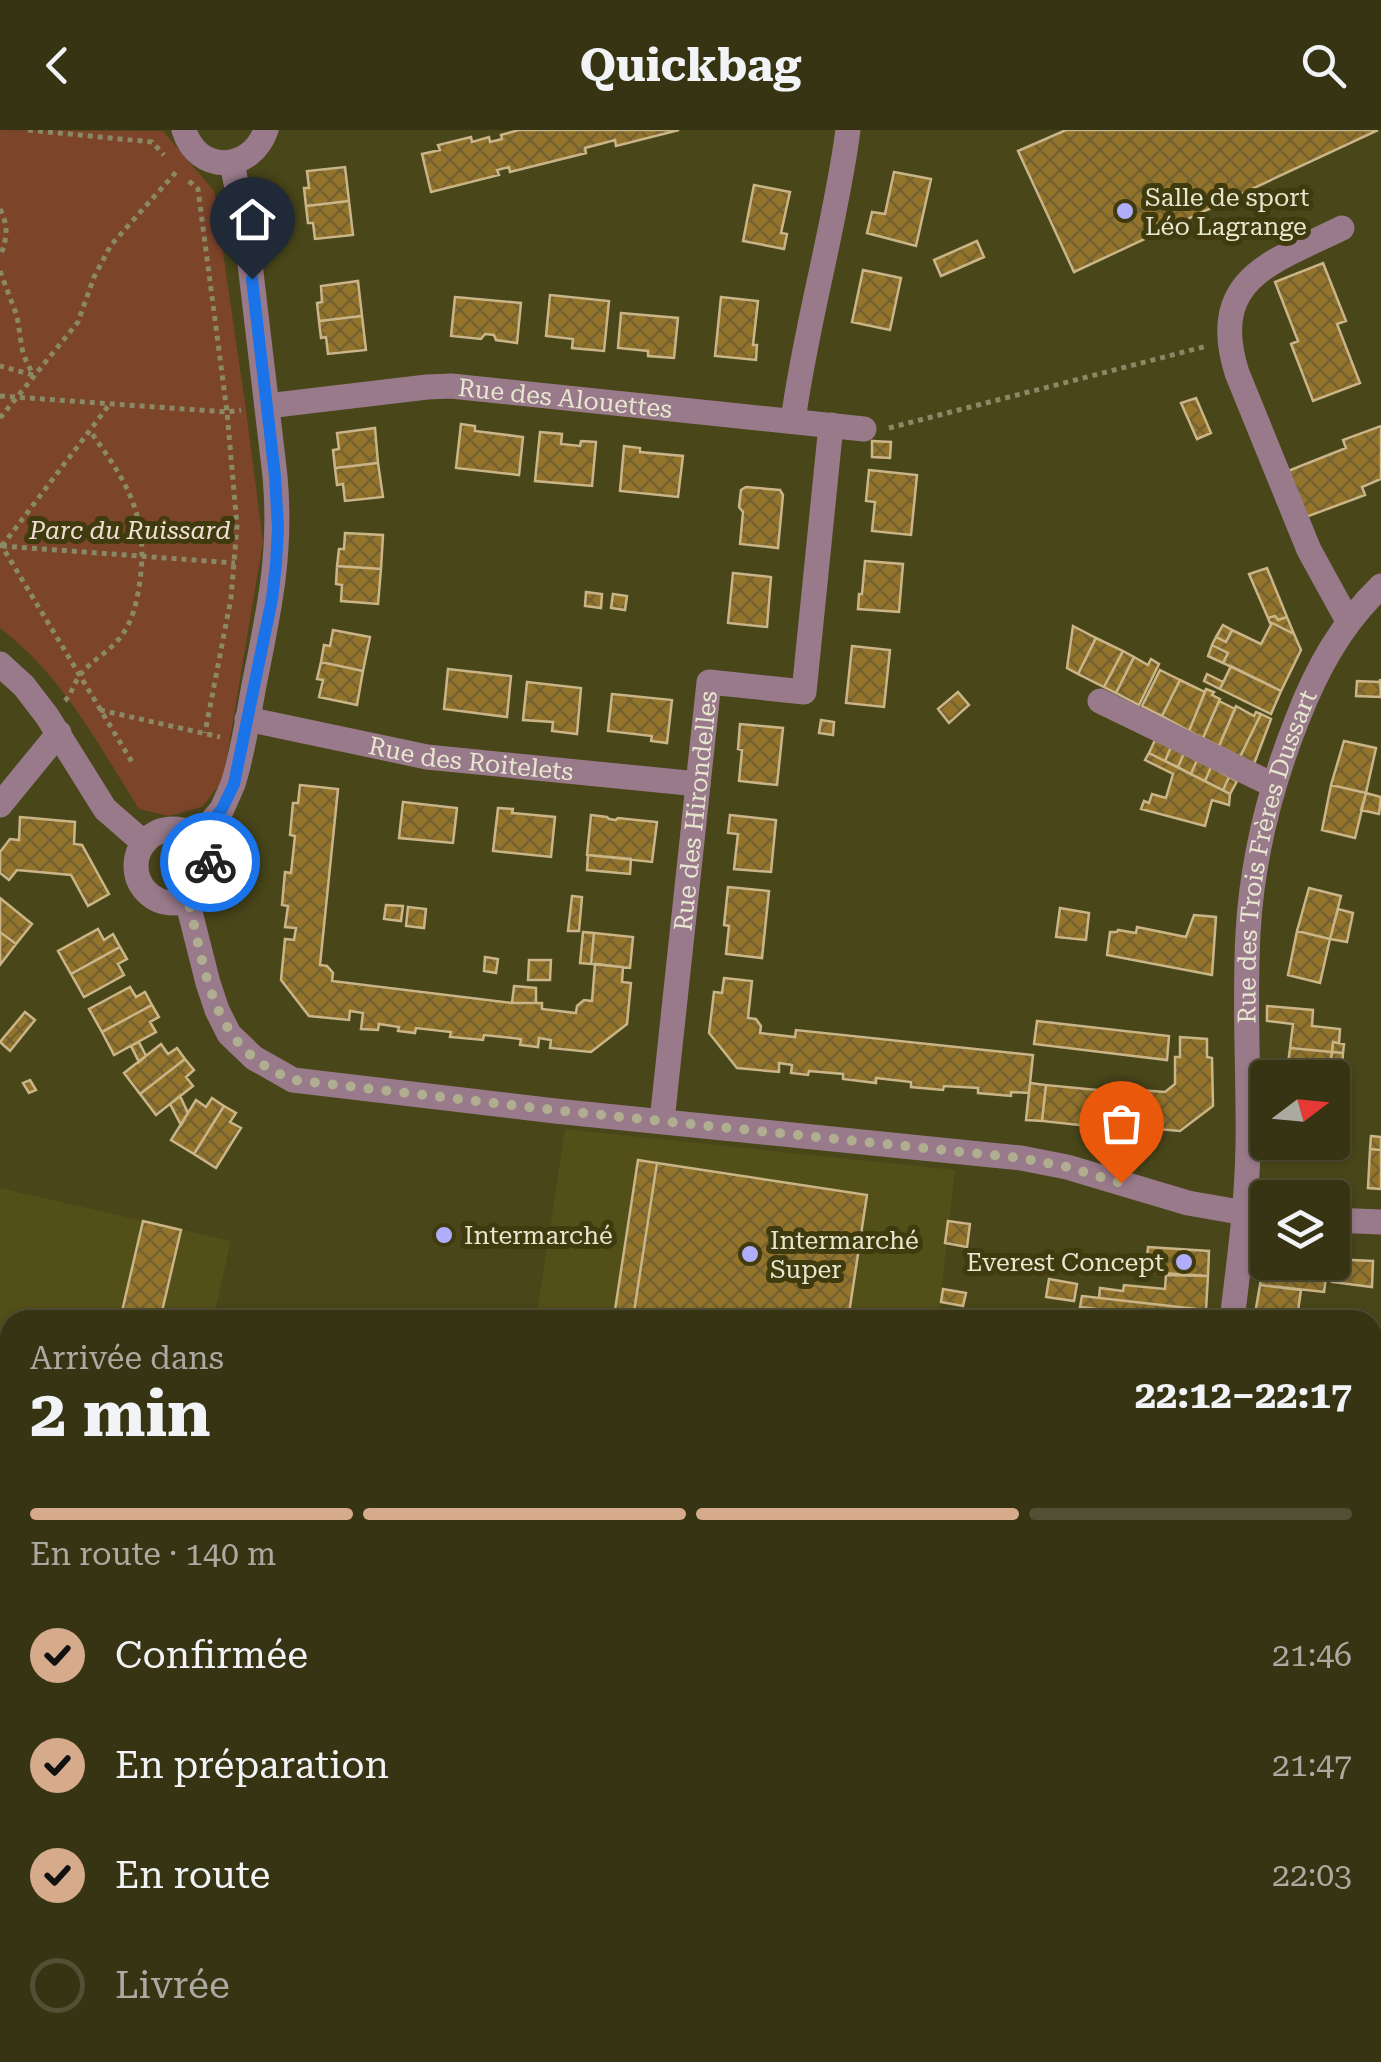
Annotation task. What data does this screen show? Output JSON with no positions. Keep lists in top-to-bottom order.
{
  "streets": {
    "street": [
      "Rue des Alouettes",
      "Rue des Roitelets",
      "Rue des Hirondelles",
      "Rue des Trois Frères Dussart"
    ]
  },
  "crossings": [
    ["Rue des Alouettes", "Rue des Hirondelles"],
    ["Rue des Roitelets", "Rue des Hirondelles"]
  ],
  "parks": ["Parc du Ruissard"],
  "places": [
    "Salle de sport Léo Lagrange",
    "Intermarché",
    "Intermarché Super",
    "Everest Concept"
  ],
  "north": "right",
  "page": {
    "header": "Quickbag",
    "heading": ["2 min", "Arrivée dans", "22:12–22:17"],
    "bar": "En route · 140 m",
    "list": [
      ["Confirmée", "21:46"],
      ["En préparation", "21:47"],
      ["En route", "22:03"],
      "Livrée"
    ]
  }
}
